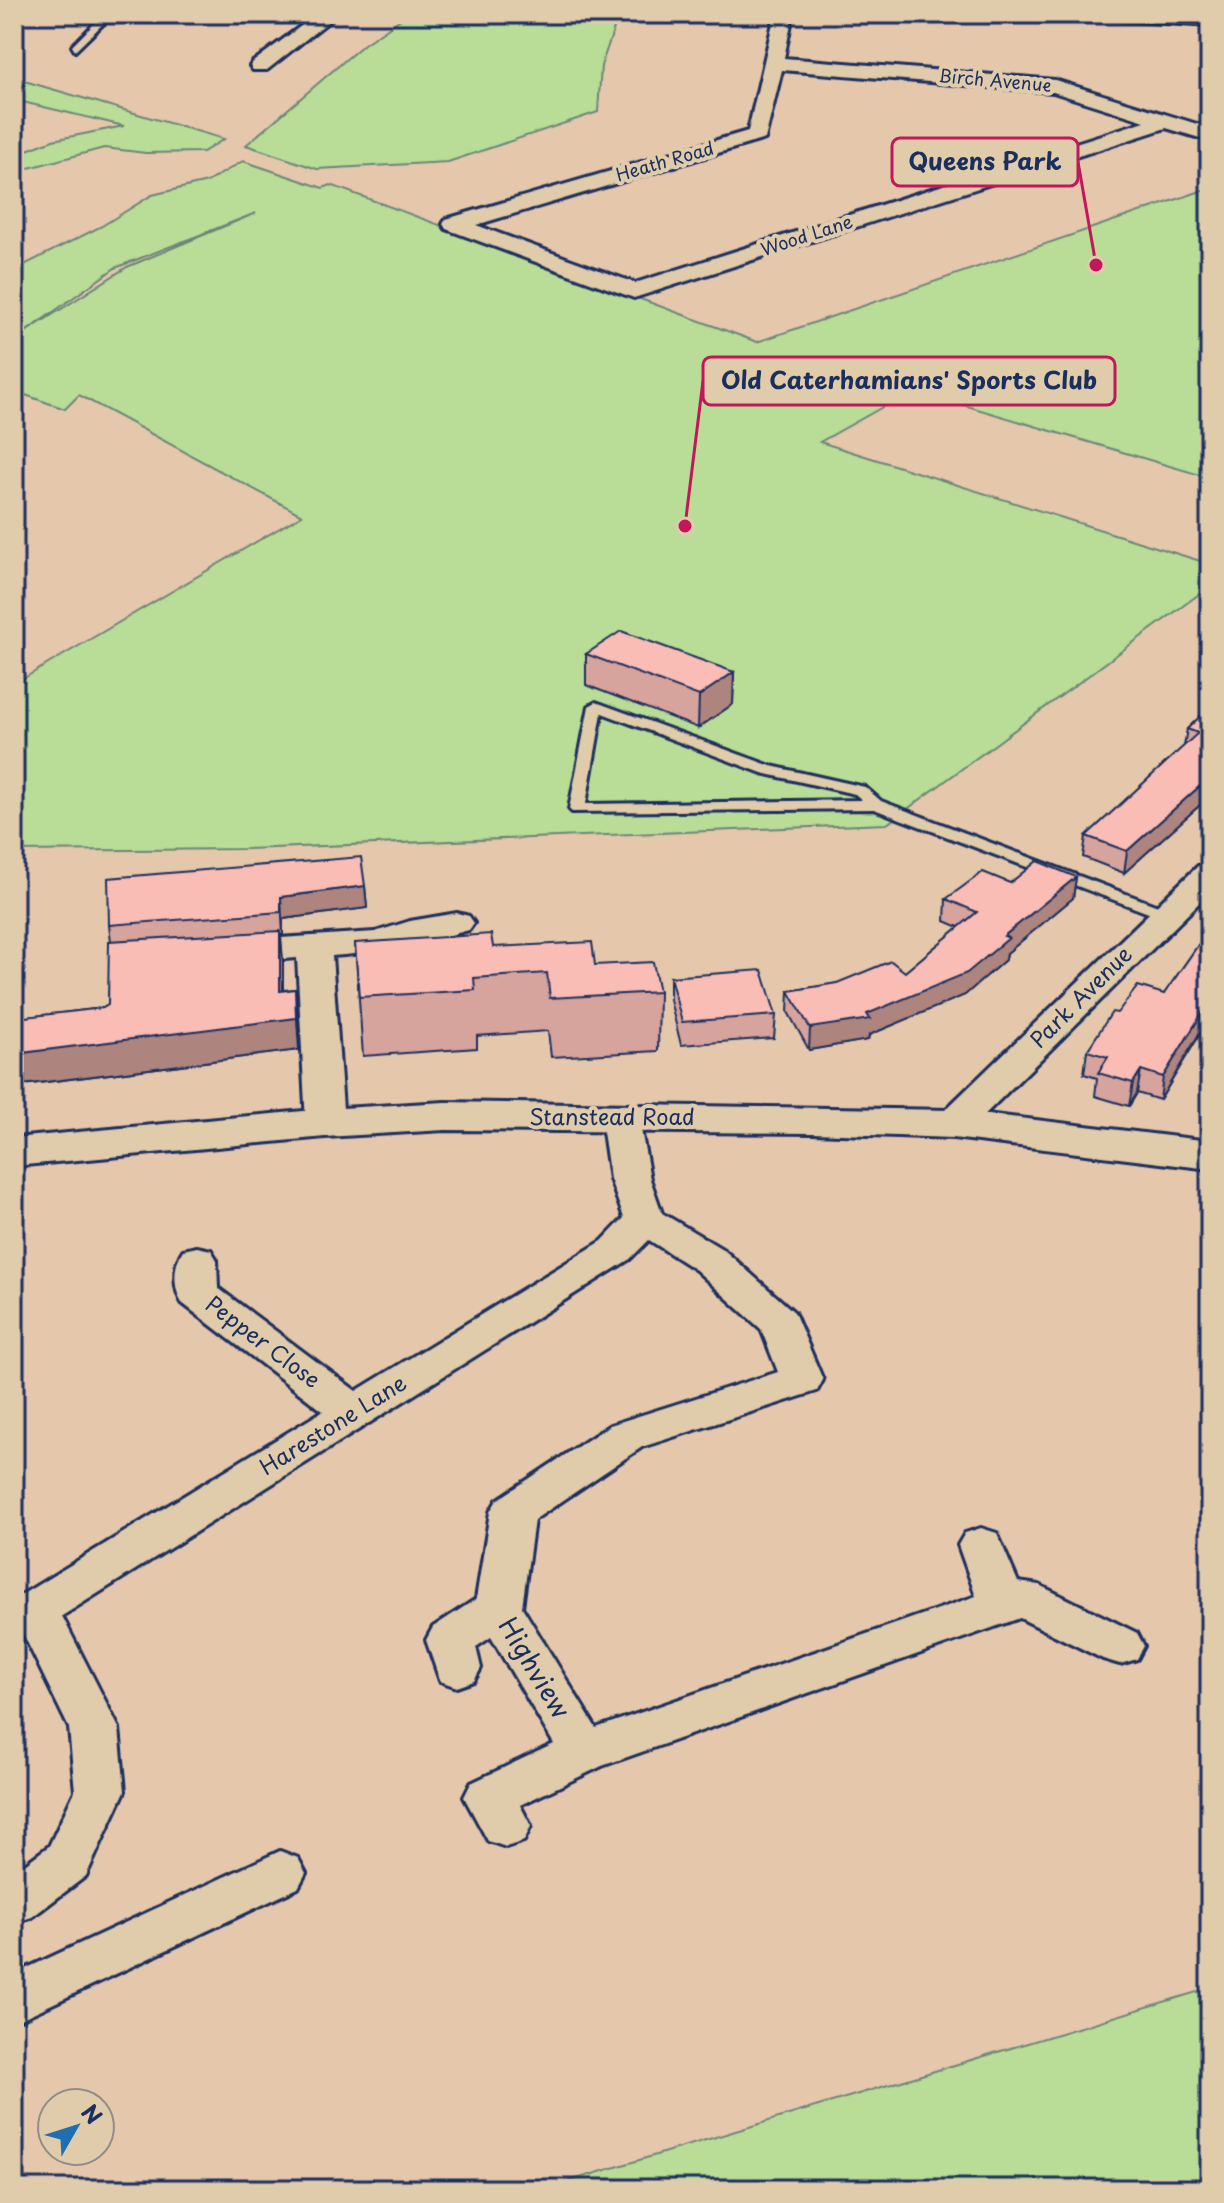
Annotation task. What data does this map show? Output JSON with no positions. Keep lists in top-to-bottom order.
{
  "streets": {
    "street": [
      "Birch Avenue",
      "Heath Road",
      "Wood Lane",
      "Park Avenue",
      "Stanstead Road",
      "Pepper Close",
      "Harestone Lane",
      "Highview"
    ]
  },
  "crossings": [
    ["Birch Avenue", "Heath Road"],
    ["Birch Avenue", "Wood Lane"],
    ["Heath Road", "Wood Lane"],
    ["Park Avenue", "Stanstead Road"],
    ["Pepper Close", "Harestone Lane"],
    ["Harestone Lane", "Highview"]
  ],
  "places": ["Queens Park", "Old Caterhamians' Sports Club"],
  "north": "top right"
}
